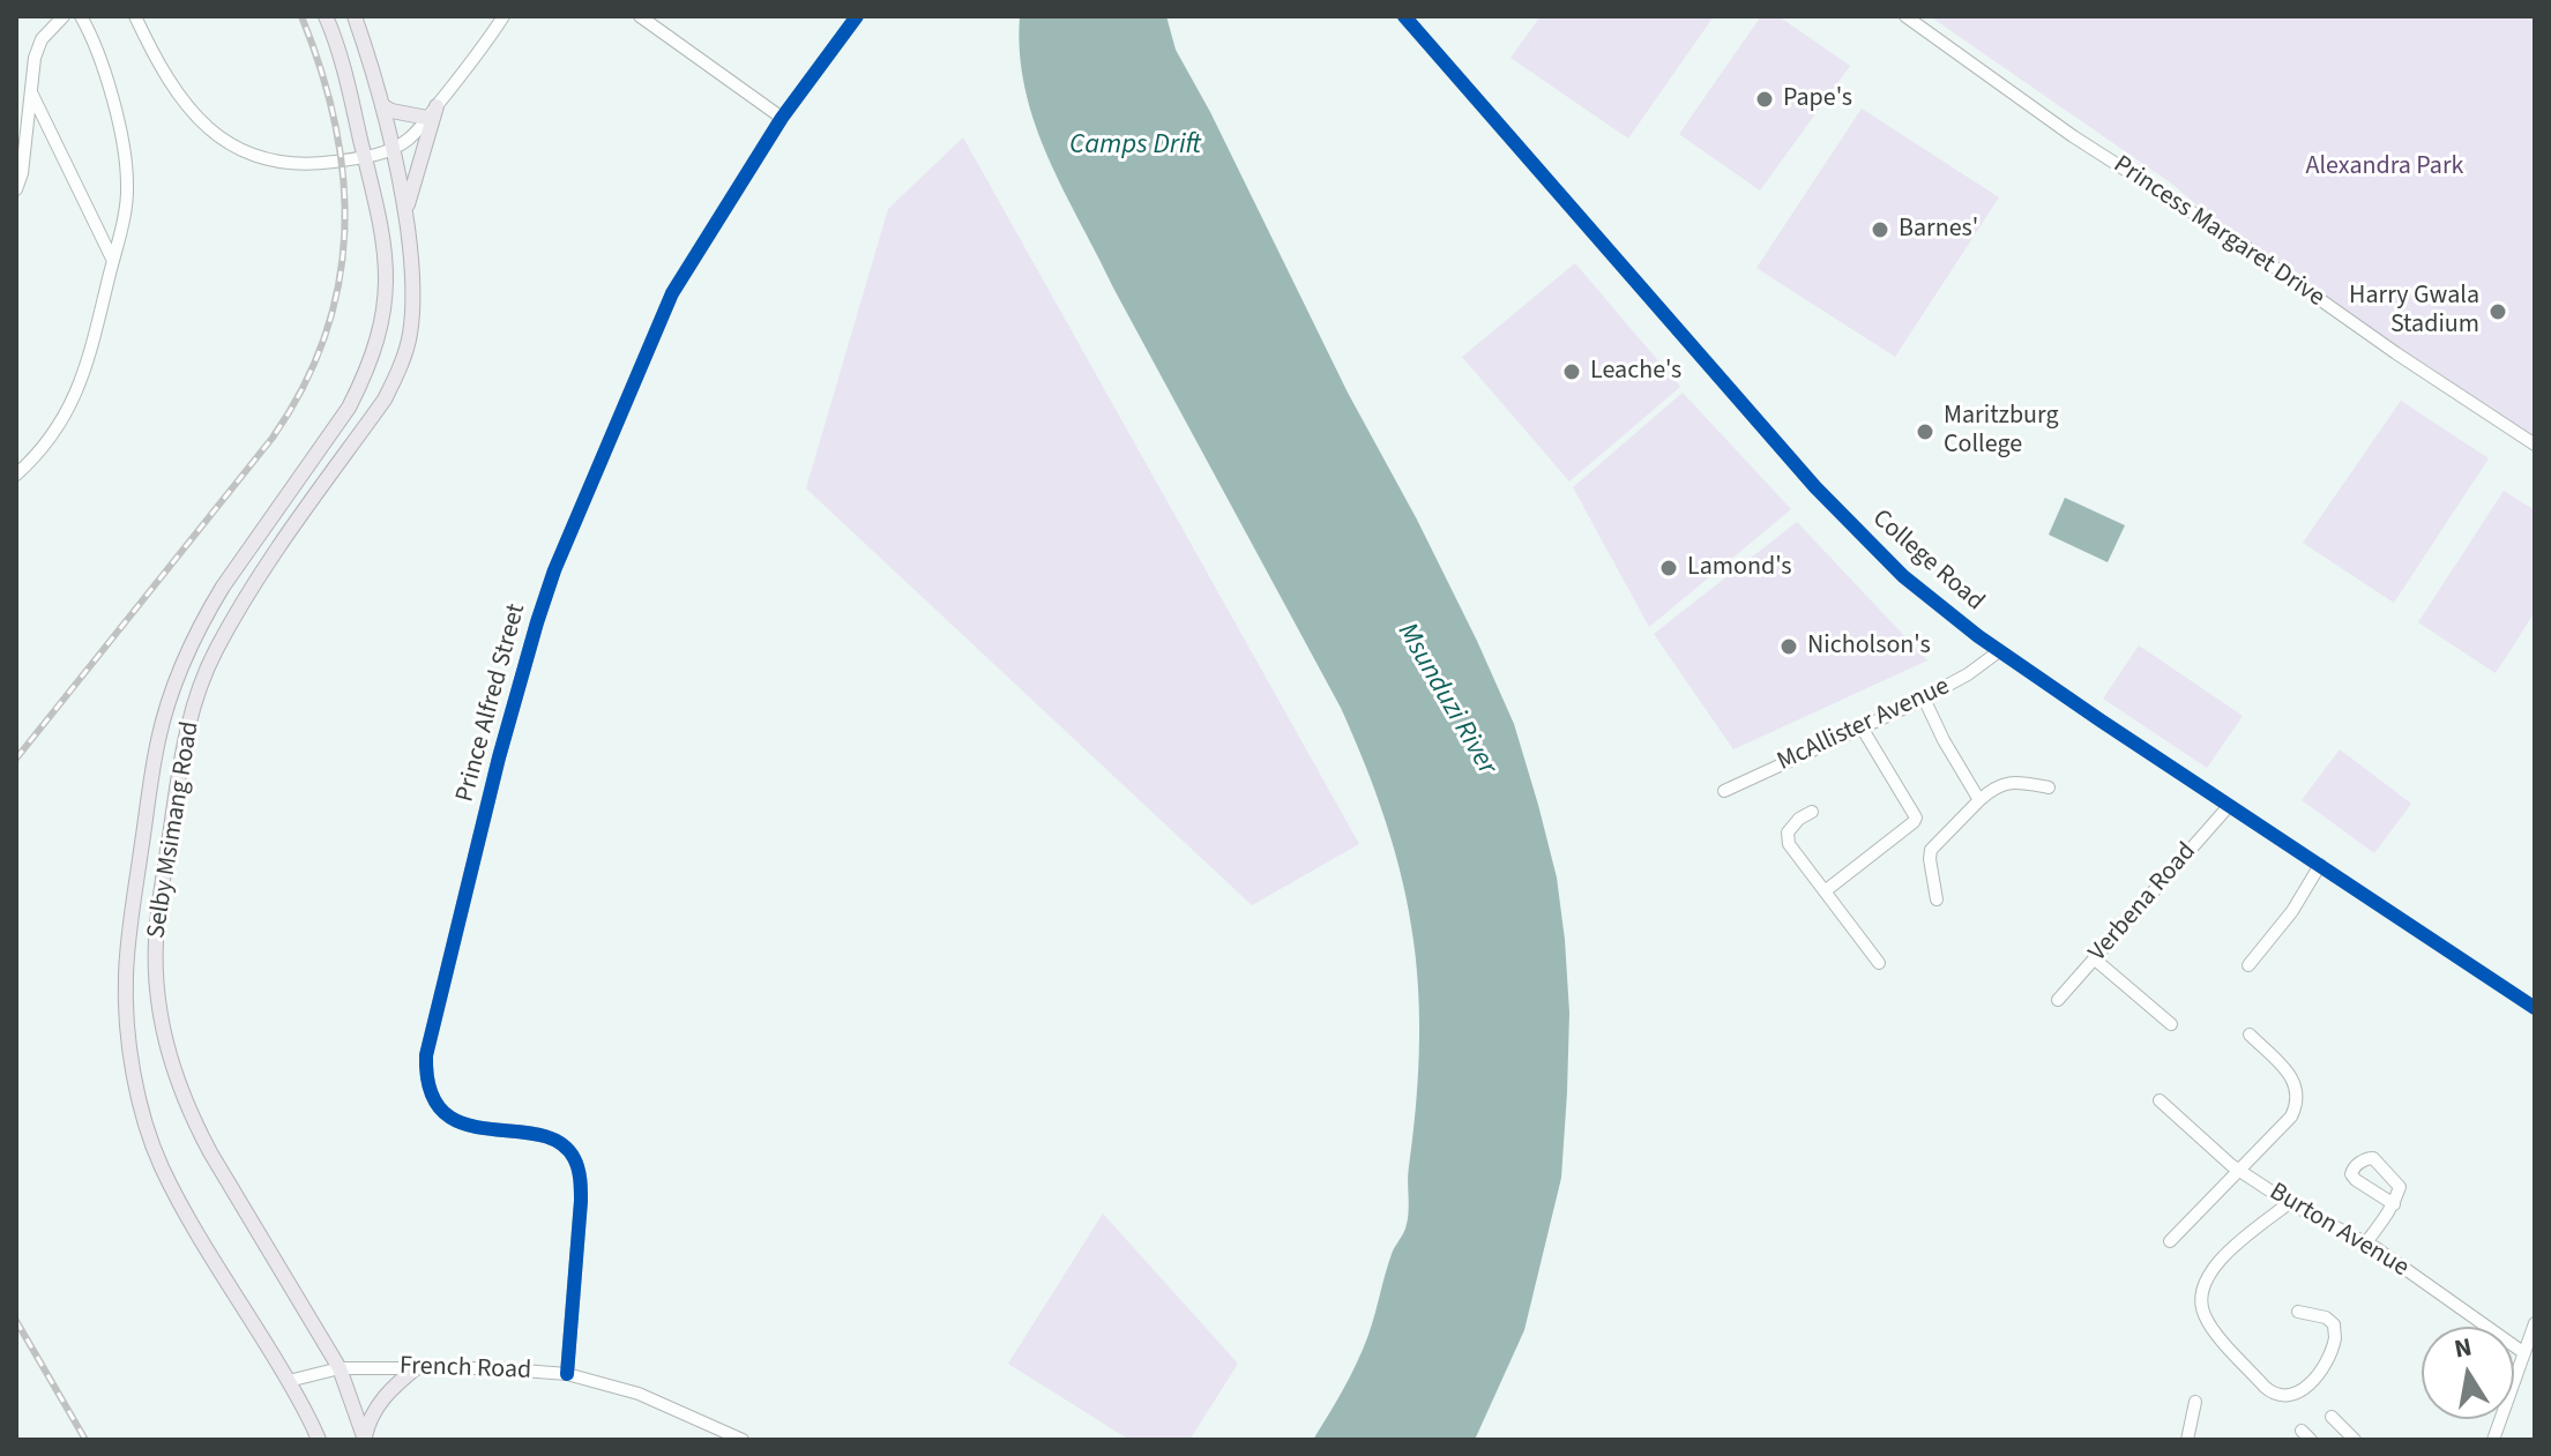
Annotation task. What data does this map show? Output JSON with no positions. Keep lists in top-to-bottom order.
{
  "streets": {
    "main road": ["Selby Msimang Road"],
    "street": [
      "Princess Margaret Drive",
      "College Road",
      "Prince Alfred Street",
      "McAllister Avenue",
      "Verbena Road",
      "Burton Avenue",
      "French Road"
    ]
  },
  "crossings": [
    ["College Road", "McAllister Avenue"],
    ["College Road", "Verbena Road"],
    ["Prince Alfred Street", "French Road"],
    ["Selby Msimang Road", "French Road"]
  ],
  "water": ["Camps Drift", "Msunduzi River"],
  "parks": ["Alexandra Park"],
  "places": [
    "Pape's",
    "Barnes'",
    "Harry Gwala Stadium",
    "Leache's",
    "Maritzburg College",
    "Lamond's",
    "Nicholson's"
  ],
  "north": "top"
}
